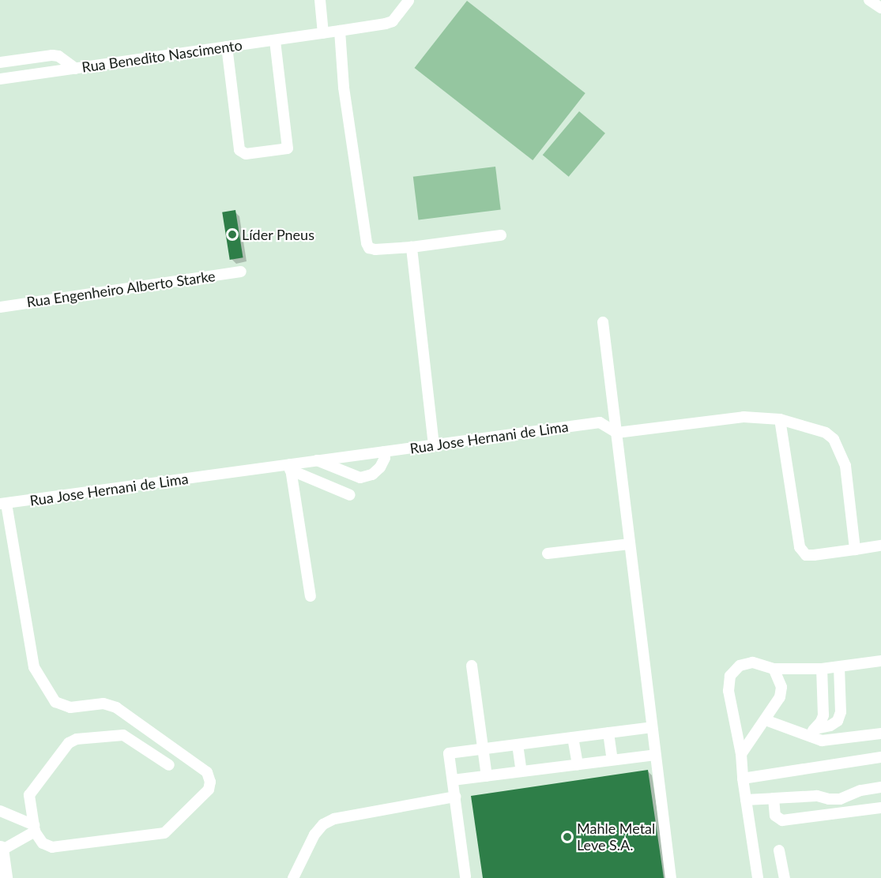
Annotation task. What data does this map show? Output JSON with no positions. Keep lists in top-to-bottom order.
{
  "streets": {
    "street": ["Rua Benedito Nascimento", "Rua Engenheiro Alberto Starke", "Rua Jose Hernani de Lima"]
  },
  "places": ["Líder Pneus", "Mahle Metal Leve S.A."]
}
